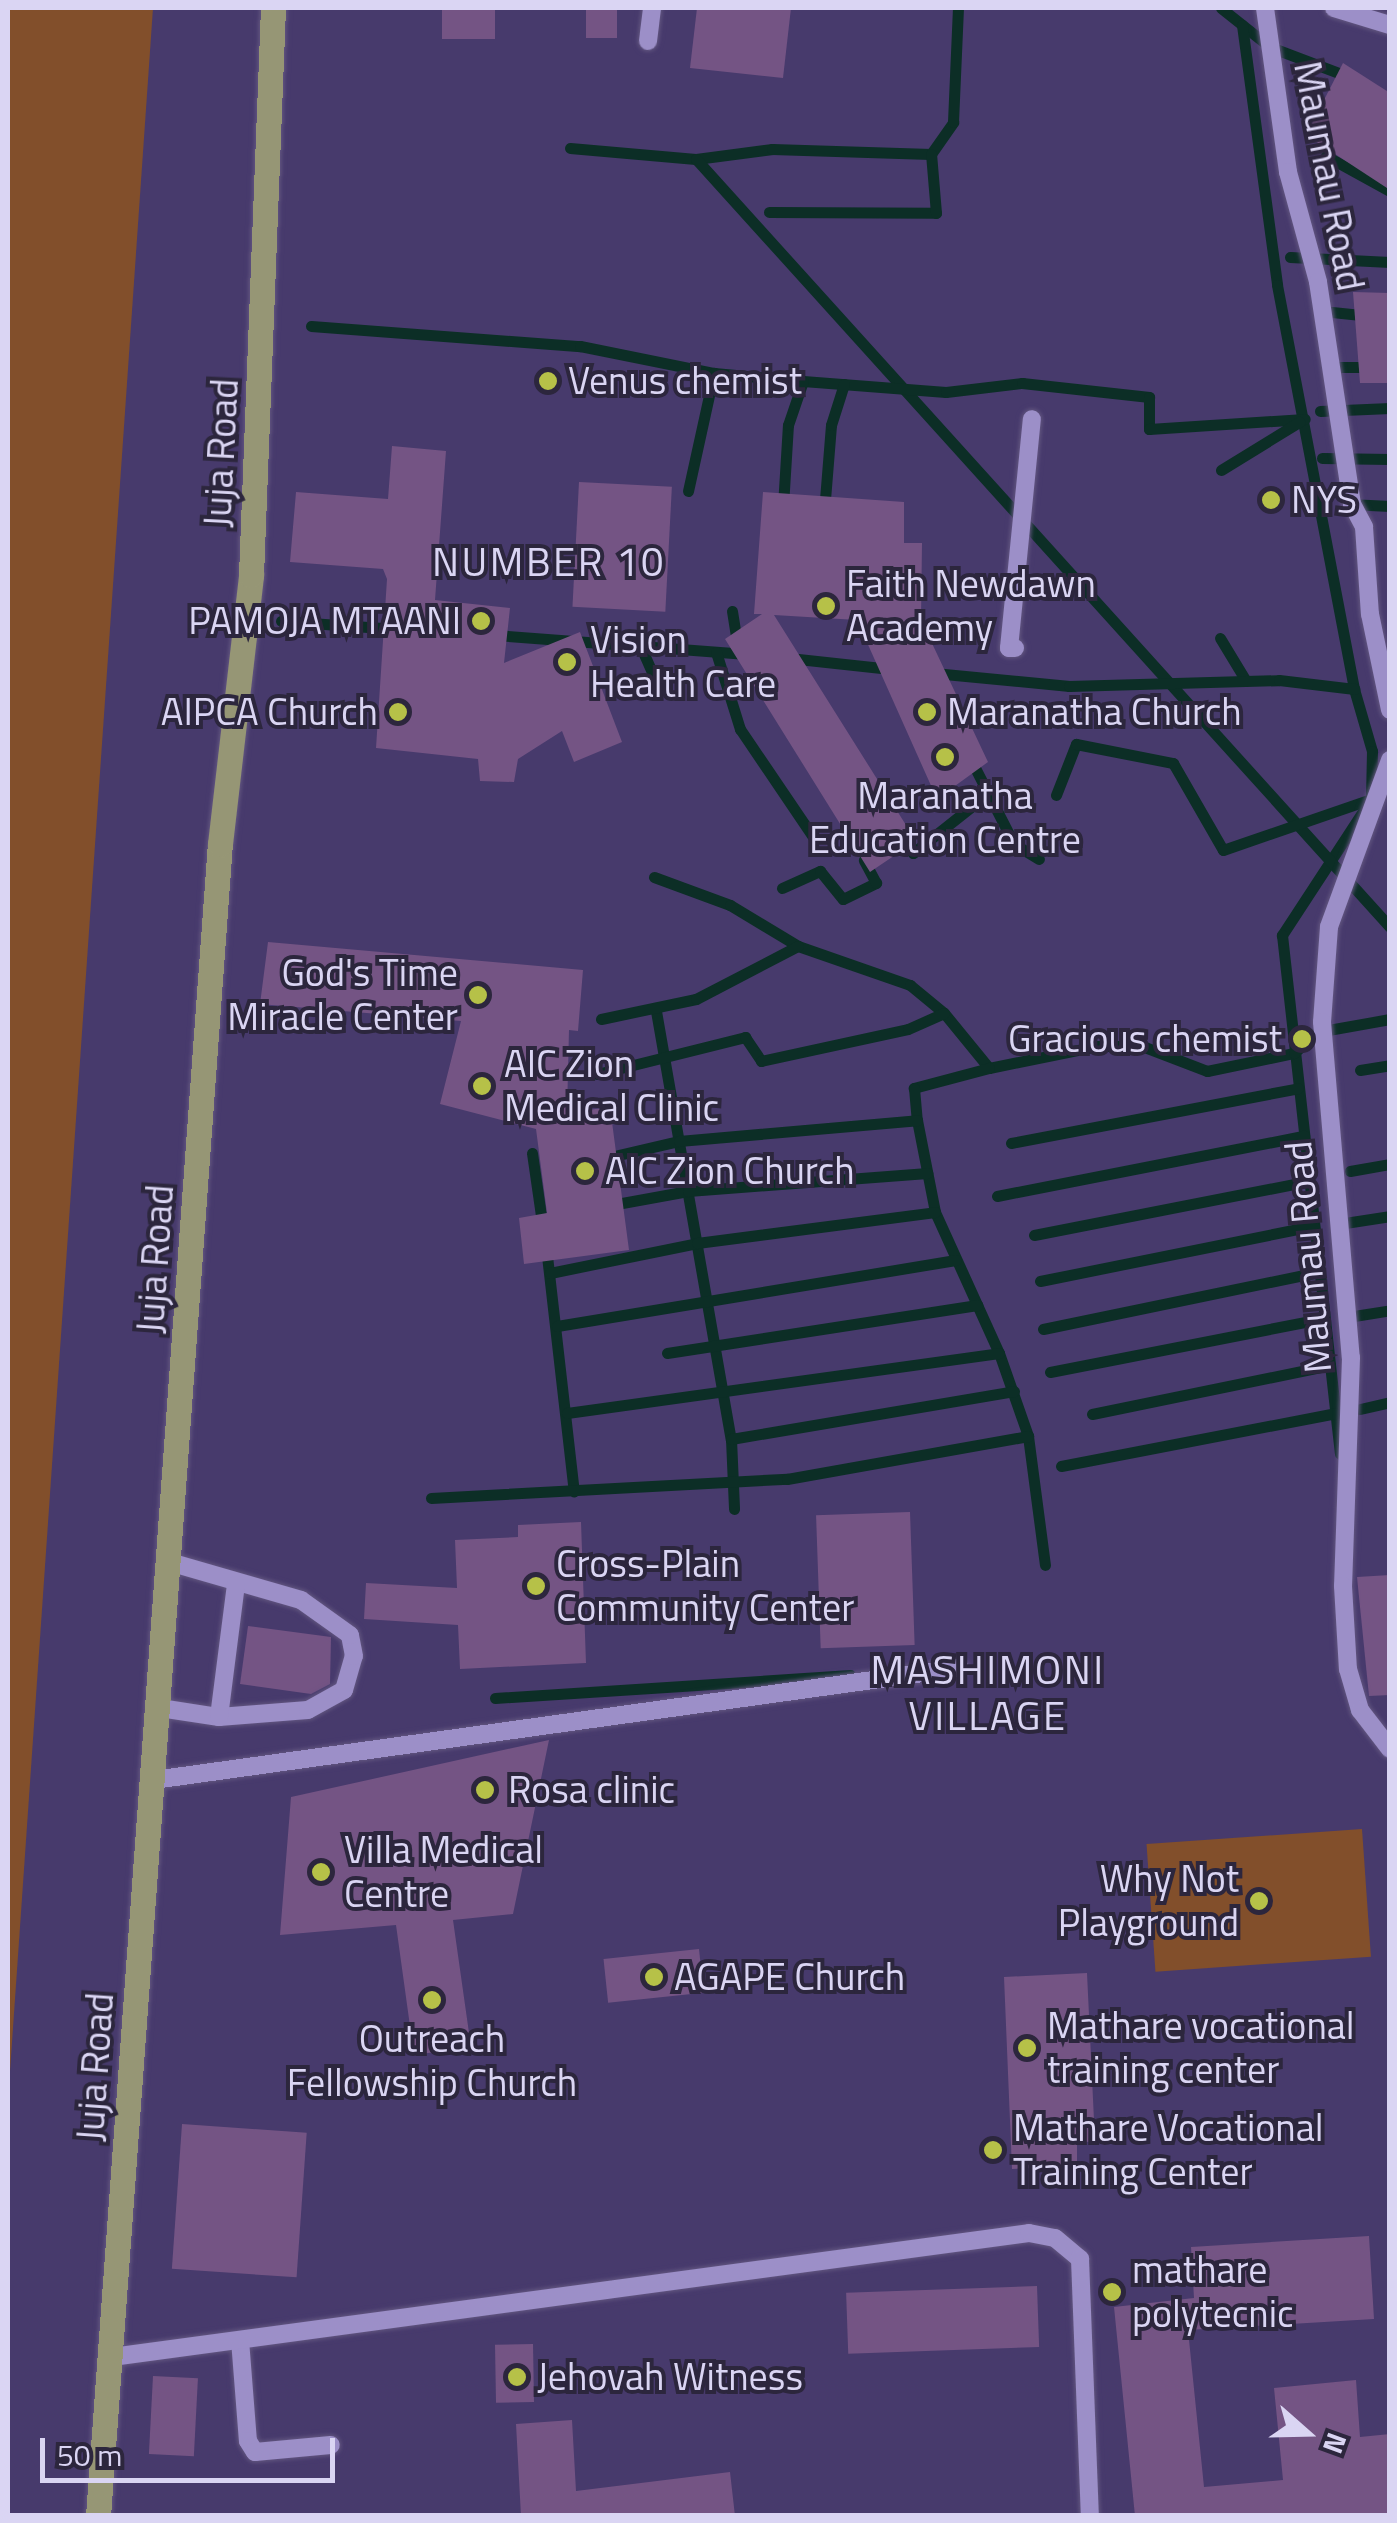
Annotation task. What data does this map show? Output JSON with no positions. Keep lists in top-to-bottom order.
{
  "streets": {
    "main road": ["Juja Road"],
    "street": ["Maumau Road"]
  },
  "districts": ["NUMBER 10", "MASHIMONI VILLAGE"],
  "places": [
    "Venus chemist",
    "NYS",
    "Faith Newdawn Academy",
    "PAMOJA MTAANI",
    "Vision Health Care",
    "AIPCA Church",
    "Maranatha Church",
    "Maranatha Education Centre",
    "God's Time Miracle Center",
    "Gracious chemist",
    "AIC Zion Medical Clinic",
    "AIC Zion Church",
    "Cross-Plain Community Center",
    "Rosa clinic",
    "Villa Medical Centre",
    "Why Not Playground",
    "AGAPE Church",
    "Outreach Fellowship Church",
    "Mathare vocational training center",
    "Mathare Vocational Training Center",
    "mathare polytecnic",
    "Jehovah Witness"
  ],
  "scale_bar": "50 m",
  "north": "right"
}
